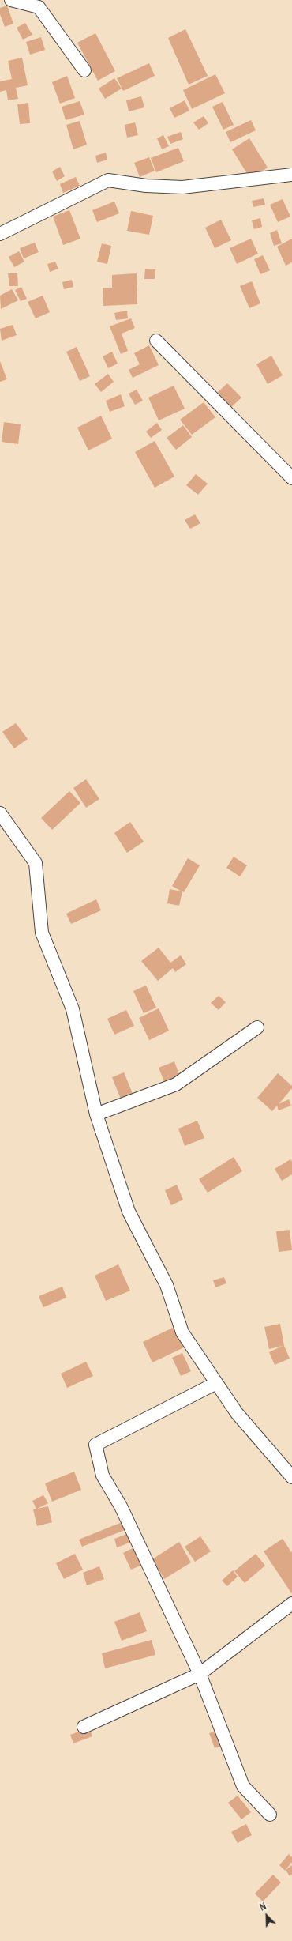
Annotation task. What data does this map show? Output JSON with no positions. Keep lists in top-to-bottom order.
{
  "north": "top left"
}
